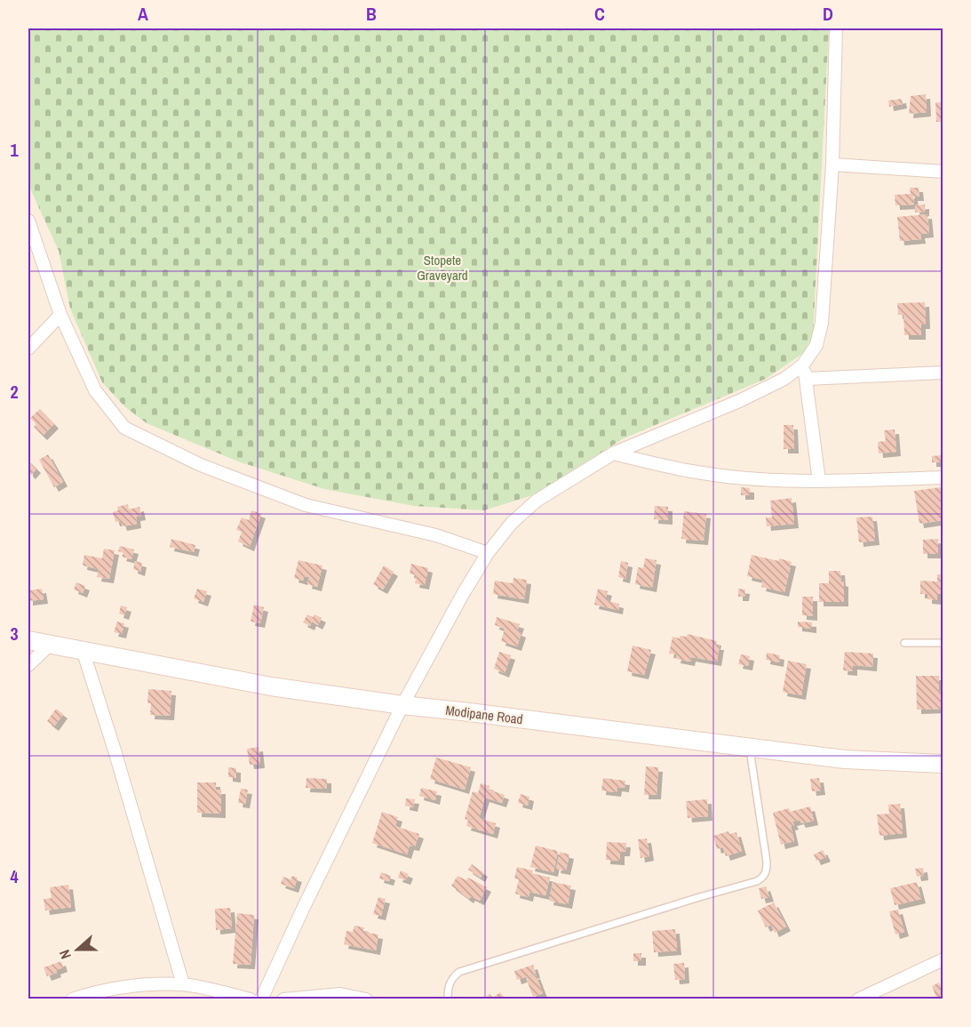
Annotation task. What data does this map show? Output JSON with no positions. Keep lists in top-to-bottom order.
{
  "streets": {
    "main road": ["Modipane Road"]
  },
  "parks": ["Stopete Graveyard"],
  "north": "left",
  "grid": {
    "columns": [
      "A",
      "B",
      "C",
      "D"
    ],
    "rows": [
      "1",
      "2",
      "3",
      "4"
    ]
  }
}
